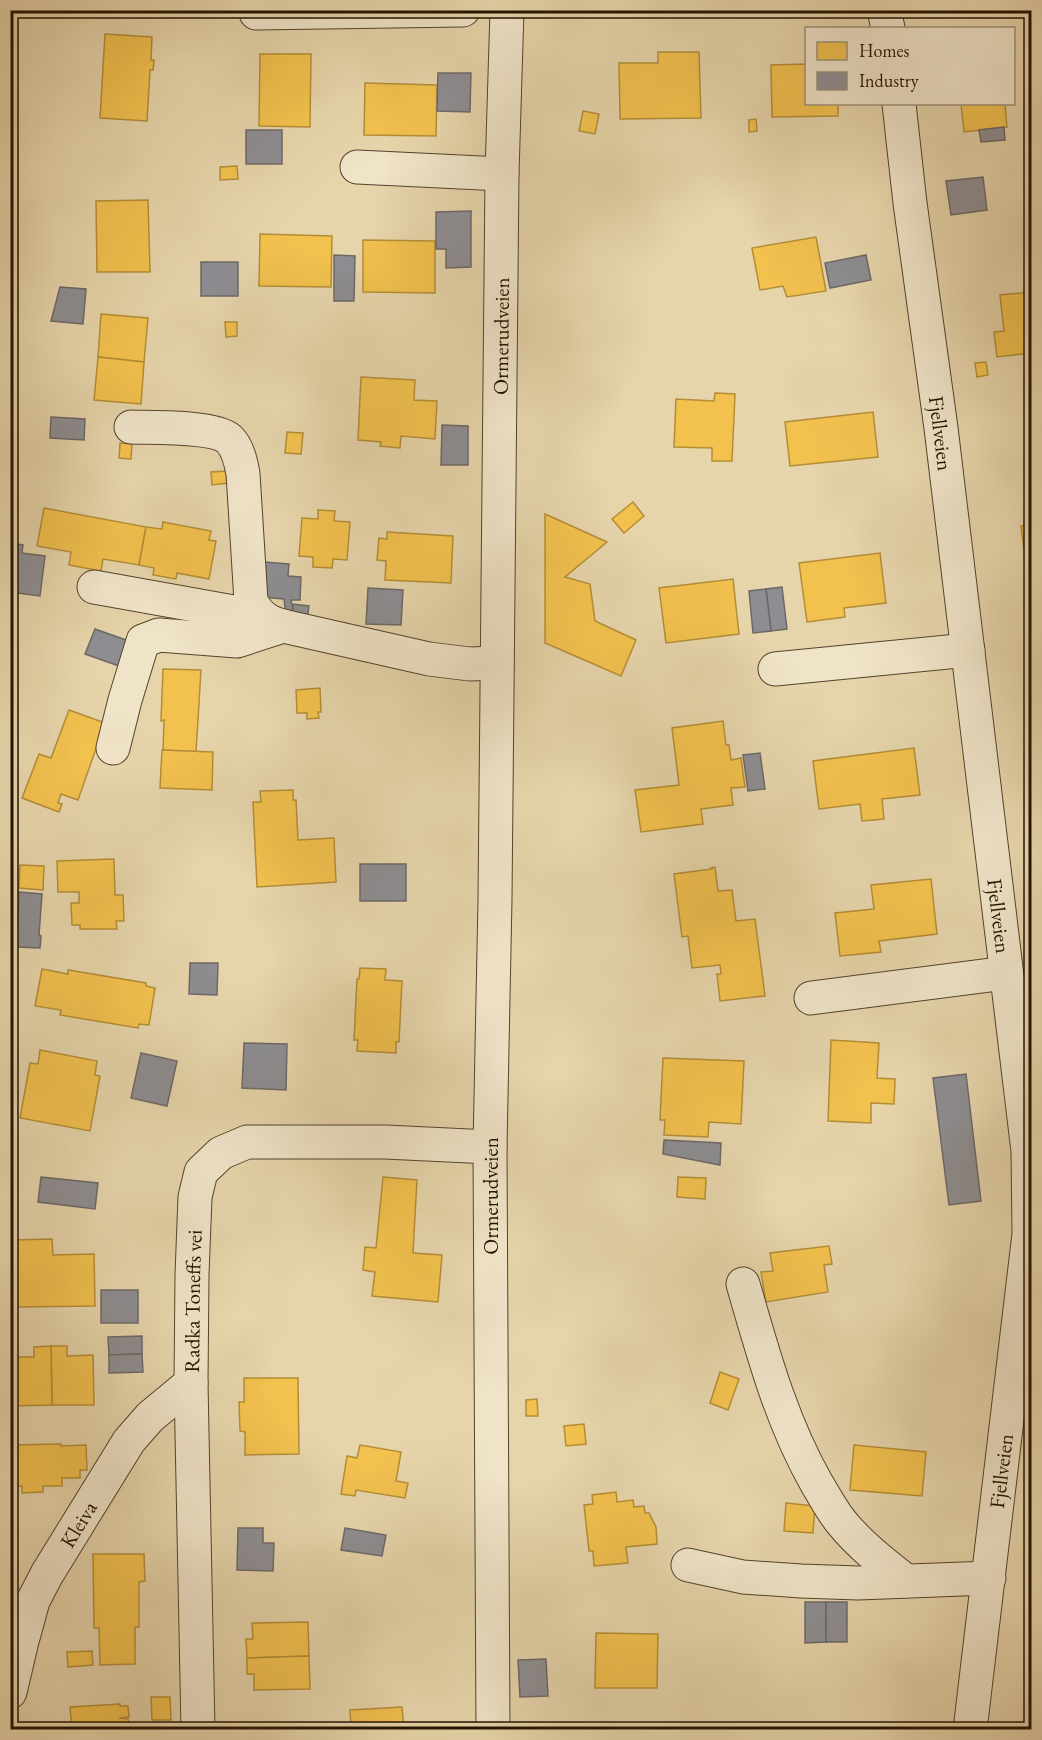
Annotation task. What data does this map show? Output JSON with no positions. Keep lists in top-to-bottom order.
{
  "streets": {
    "street": [
      "Ormerudveien",
      "Fjellveien",
      "Radka Toneffs vei",
      "Kleiva"
    ]
  },
  "crossings": [
    ["Ormerudveien", "Radka Toneffs vei"],
    ["Radka Toneffs vei", "Kleiva"]
  ],
  "legend": ["Homes", "Industry"]
}
